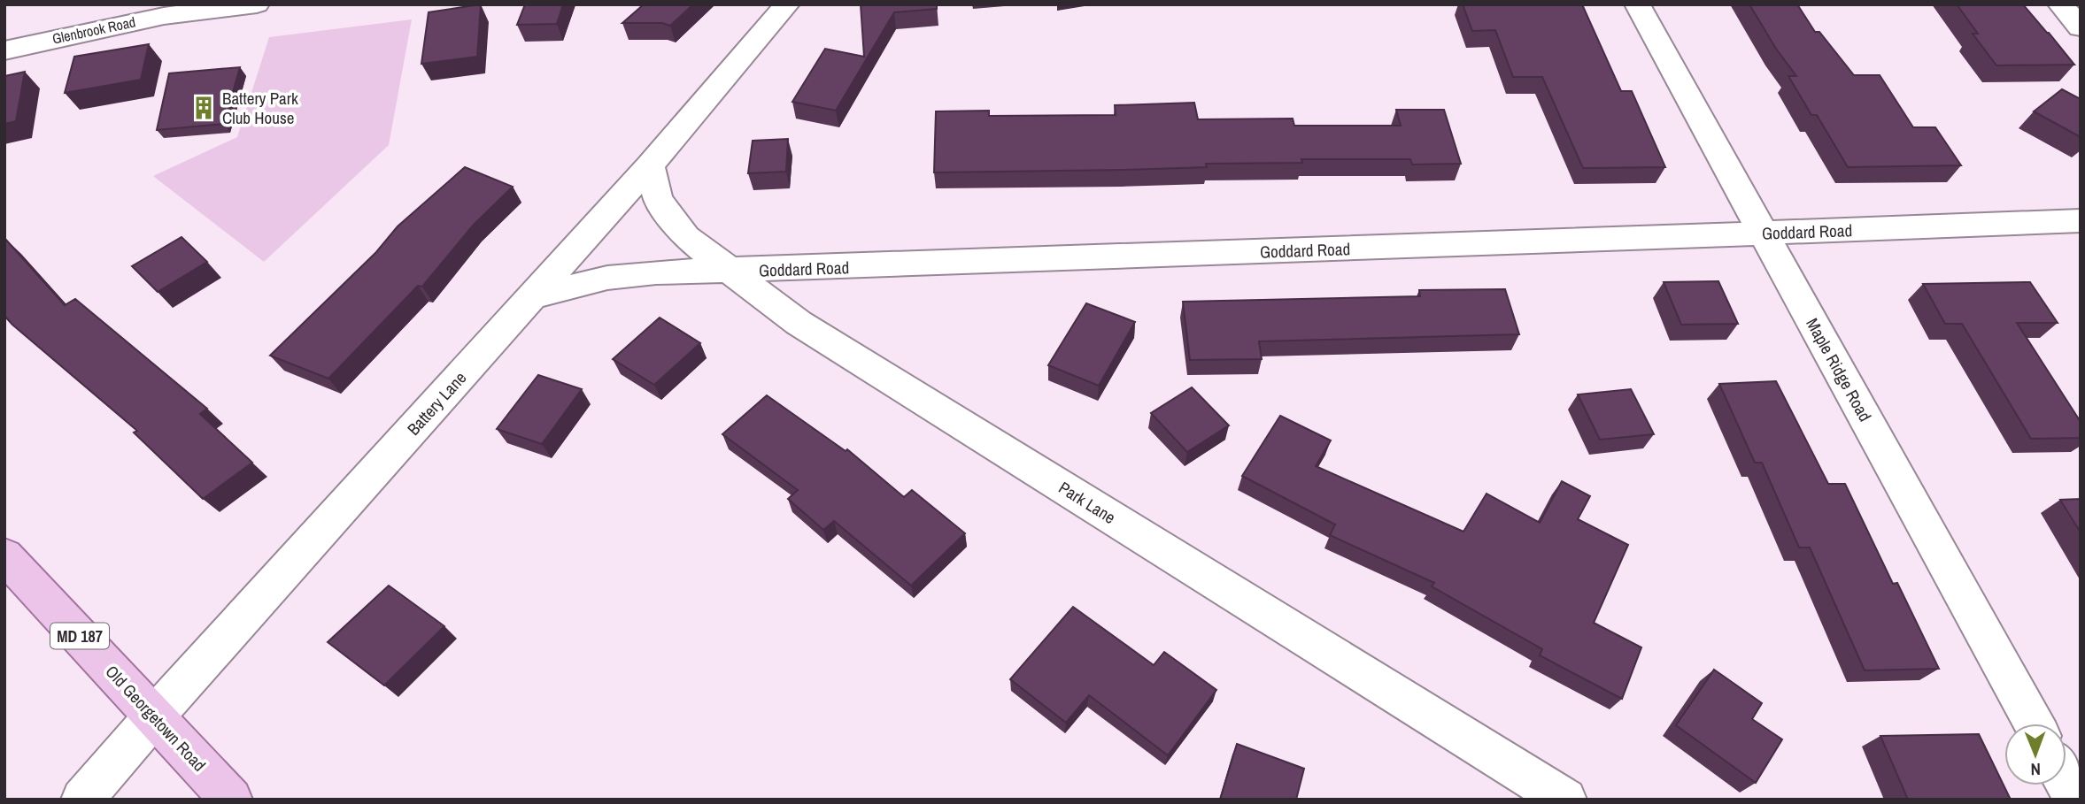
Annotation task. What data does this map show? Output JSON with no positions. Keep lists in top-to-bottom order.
{
  "streets": {
    "main road": ["MD 187", "Old Georgetown Road"],
    "street": [
      "Glenbrook Road",
      "Goddard Road",
      "Maple Ridge Road",
      "Battery Lane",
      "Park Lane"
    ]
  },
  "crossings": [
    ["Goddard Road", "Maple Ridge Road"],
    ["Goddard Road", "Battery Lane"],
    ["Goddard Road", "Park Lane"],
    ["Battery Lane", "Park Lane"],
    ["Battery Lane", "Old Georgetown Road"]
  ],
  "places": {
    "building": ["Battery Park Club House"]
  },
  "north": "bottom"
}
